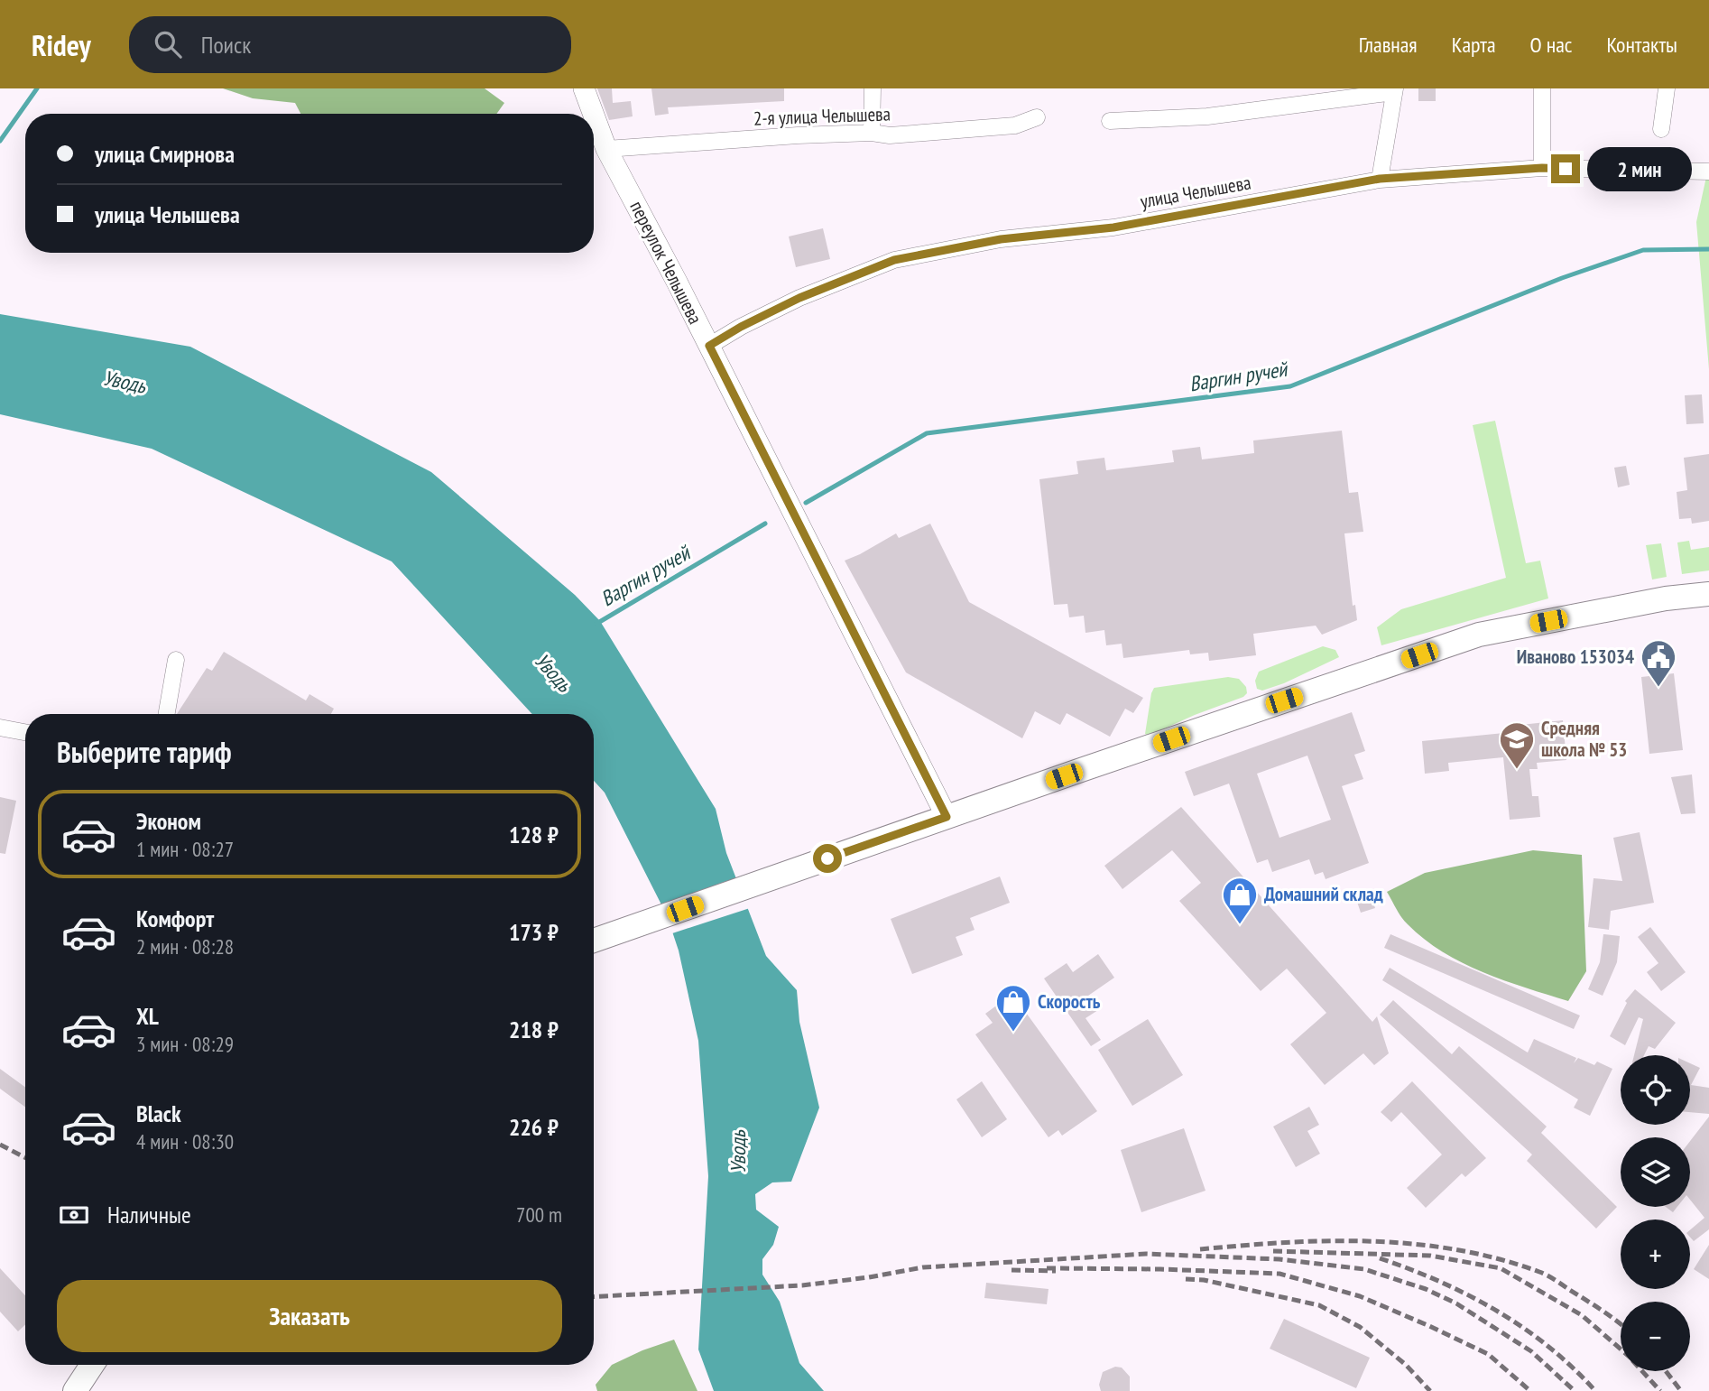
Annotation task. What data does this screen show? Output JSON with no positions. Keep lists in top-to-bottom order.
{
  "streets": {
    "street": ["2-я улица Челышева", "улица Челышева", "переулок Челышева"]
  },
  "crossings": [
    ["2-я улица Челышева", "переулок Челышева"],
    ["улица Челышева", "переулок Челышева"]
  ],
  "water": ["Варгин ручей", "Уводь"],
  "places": {
    "public building": ["Иваново 153034"],
    "school or university": ["Средняя школа № 53"],
    "shop": ["Домашний склад", "Скорость"]
  },
  "page": {
    "header": "Ridey",
    "search": "Поиск",
    "nav": [
      "Главная",
      "Карта",
      "О нас",
      "Контакты"
    ],
    "banner": ["улица Смирнова", "улица Челышева"],
    "bubble": "2 мин",
    "heading": "Выберите тариф",
    "list": [
      {
        "name": "Эконом",
        "note": "1 мин · 08:27",
        "value": "128 ₽"
      },
      {
        "name": "Комфорт",
        "note": "2 мин · 08:28",
        "value": "173 ₽"
      },
      {
        "name": "XL",
        "note": "3 мин · 08:29",
        "value": "218 ₽"
      },
      {
        "name": "Black",
        "note": "4 мин · 08:30",
        "value": "226 ₽"
      }
    ],
    "map_buttons": ["+", "−"],
    "pay": ["Наличные", "700 m"],
    "buttons": "Заказать"
  }
}
